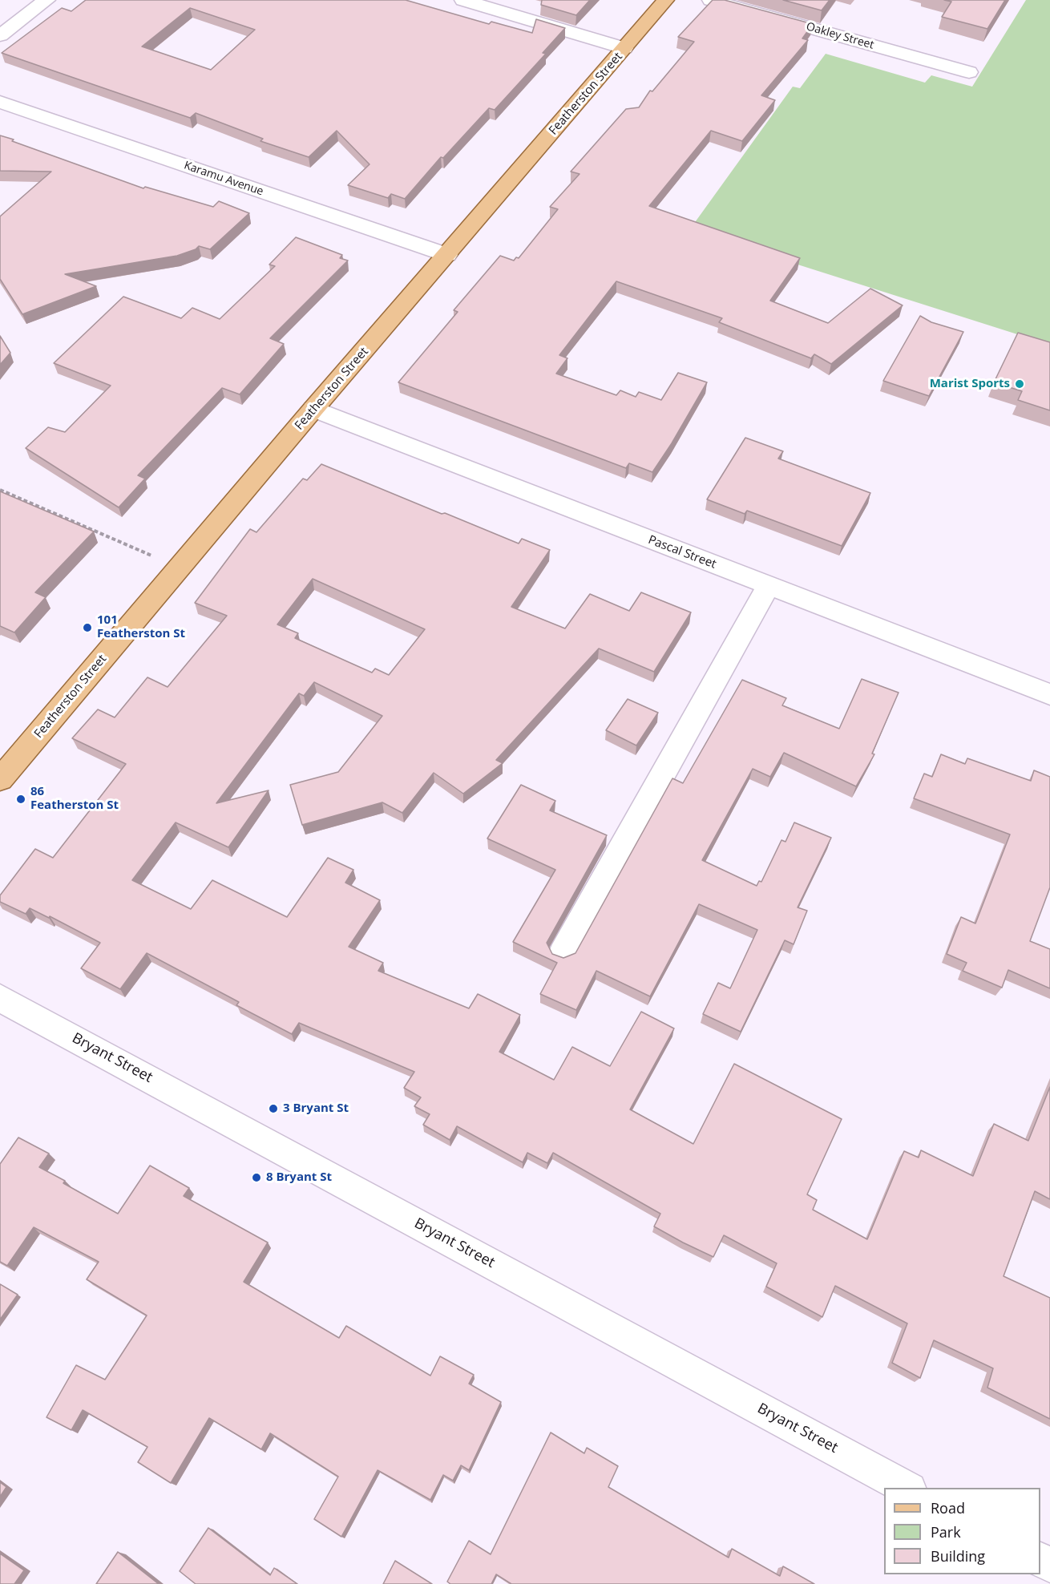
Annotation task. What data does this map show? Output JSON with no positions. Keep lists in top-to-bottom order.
{
  "streets": {
    "main road": ["Featherston Street"],
    "street": [
      "Oakley Street",
      "Karamu Avenue",
      "Pascal Street",
      "Bryant Street"
    ]
  },
  "crossings": [
    ["Featherston Street", "Karamu Avenue"],
    ["Featherston Street", "Pascal Street"]
  ],
  "places": [
    "Marist Sports",
    "101 Featherston St",
    "86 Featherston St",
    "3 Bryant St",
    "8 Bryant St"
  ],
  "legend": ["Road", "Park", "Building"]
}
